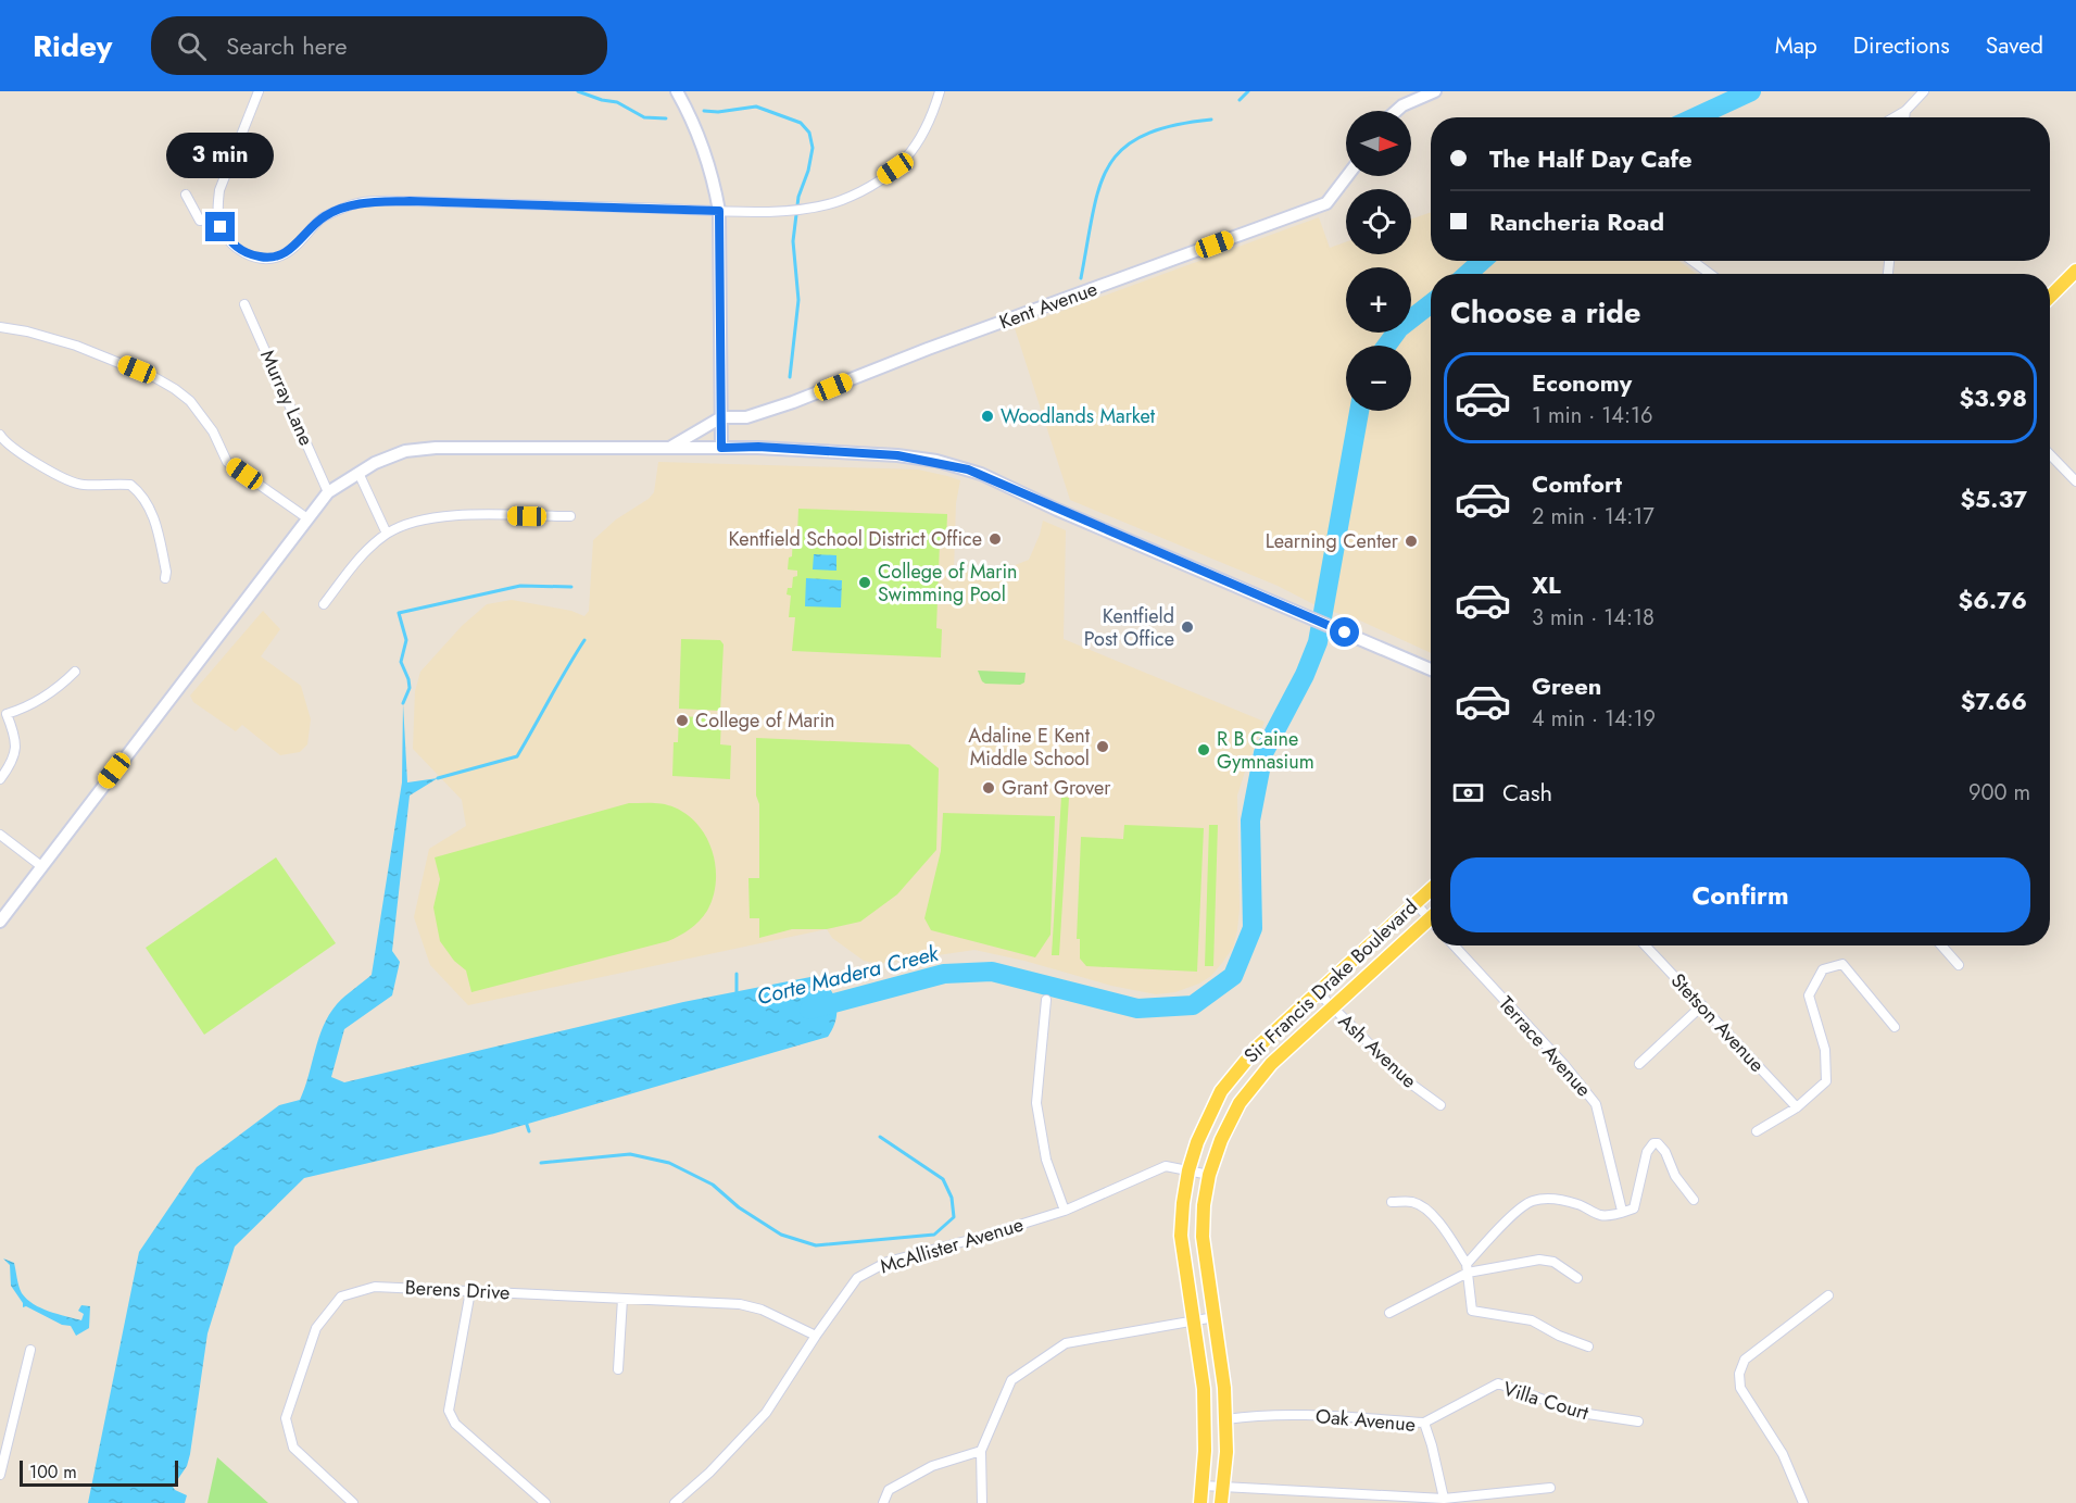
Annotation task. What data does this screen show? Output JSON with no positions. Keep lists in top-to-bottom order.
{
  "streets": {
    "main road": ["Kent Avenue", "Sir Francis Drake Boulevard"],
    "street": [
      "Murray Lane",
      "Stetson Avenue",
      "Terrace Avenue",
      "Ash Avenue",
      "McAllister Avenue",
      "Berens Drive",
      "Villa Court",
      "Oak Avenue"
    ]
  },
  "crossings": [
    ["Sir Francis Drake Boulevard", "Ash Avenue"],
    ["Sir Francis Drake Boulevard", "McAllister Avenue"],
    ["Sir Francis Drake Boulevard", "Oak Avenue"],
    ["McAllister Avenue", "Berens Drive"],
    ["Villa Court", "Oak Avenue"]
  ],
  "water": ["Corte Madera Creek"],
  "places": [
    "Woodlands Market",
    "Kentfield School District Office",
    "Learning Center",
    "College of Marin Swimming Pool",
    "Kentfield Post Office",
    "College of Marin",
    "Adaline E Kent Middle School",
    "R B Caine Gymnasium",
    "Grant Grover"
  ],
  "scale_bar": "100 m",
  "north": "right",
  "page": {
    "header": "Ridey",
    "search": "Search here",
    "nav": ["Map", "Directions", "Saved"],
    "map_buttons": ["+", "−"],
    "banner": ["The Half Day Cafe", "Rancheria Road"],
    "bubble": "3 min",
    "heading": "Choose a ride",
    "list": [
      {
        "name": "Economy",
        "note": "1 min · 14:16",
        "value": "$3.98"
      },
      {
        "name": "Comfort",
        "note": "2 min · 14:17",
        "value": "$5.37"
      },
      {
        "name": "XL",
        "note": "3 min · 14:18",
        "value": "$6.76"
      },
      {
        "name": "Green",
        "note": "4 min · 14:19",
        "value": "$7.66"
      }
    ],
    "pay": ["Cash", "900 m"],
    "buttons": "Confirm",
    "scale": "100 m"
  }
}
